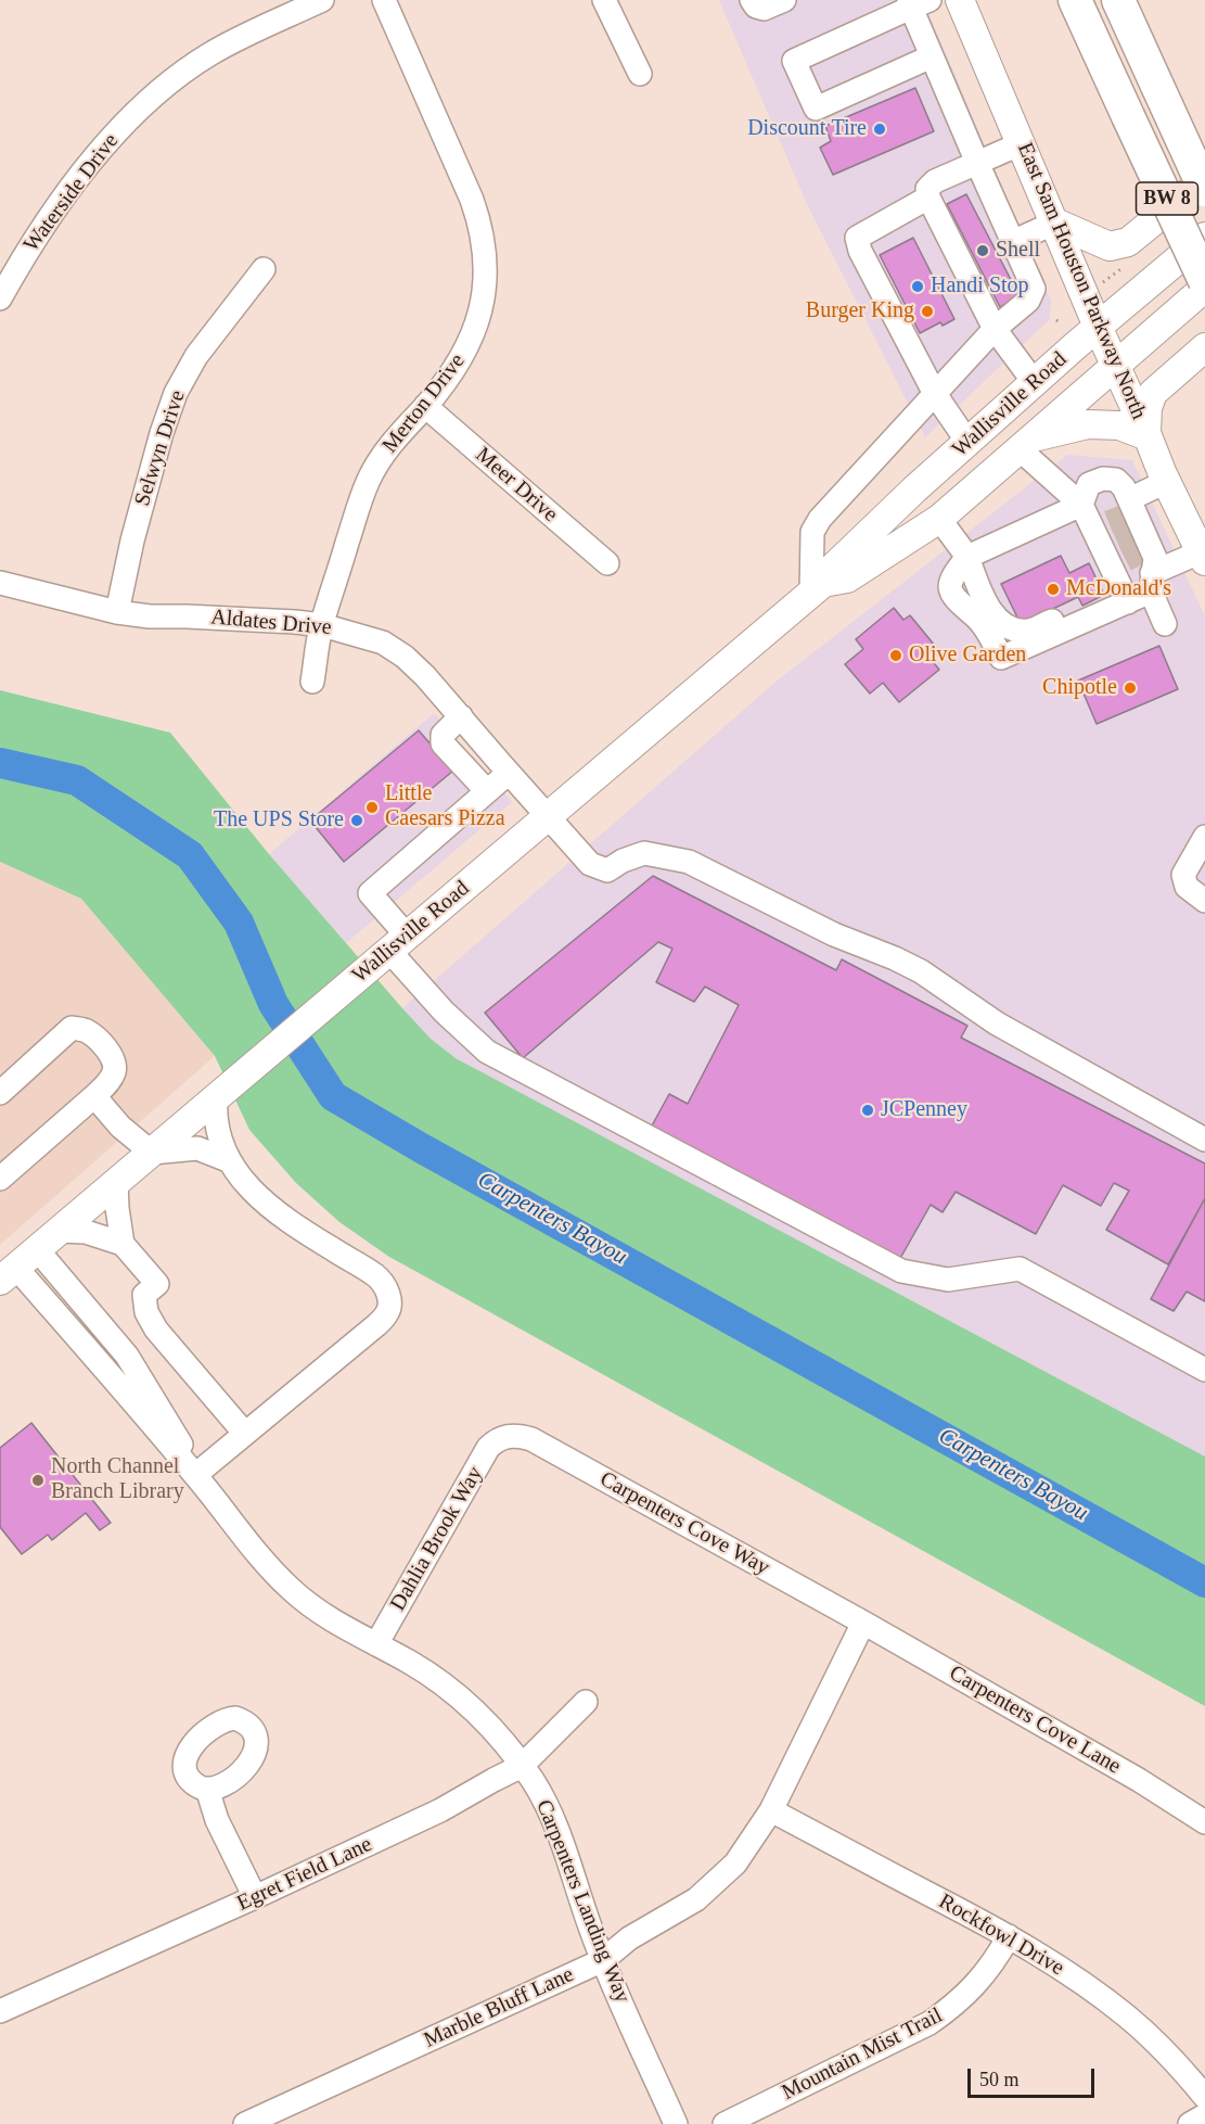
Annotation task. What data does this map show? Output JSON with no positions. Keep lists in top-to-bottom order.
{
  "streets": {
    "highway": ["BW 8"],
    "main road": ["East Sam Houston Parkway North", "Wallisville Road"],
    "street": [
      "Waterside Drive",
      "Merton Drive",
      "Selwyn Drive",
      "Meer Drive",
      "Aldates Drive",
      "Carpenters Cove Way",
      "Dahlia Brook Way",
      "Carpenters Cove Lane",
      "Egret Field Lane",
      "Carpenters Landing Way",
      "Rockfowl Drive",
      "Marble Bluff Lane",
      "Mountain Mist Trail"
    ]
  },
  "crossings": [
    ["East Sam Houston Parkway North", "Wallisville Road"],
    ["Merton Drive", "Meer Drive"],
    ["Merton Drive", "Aldates Drive"],
    ["Wallisville Road", "Aldates Drive"],
    ["Wallisville Road", "Carpenters Landing Way"],
    ["Selwyn Drive", "Aldates Drive"],
    ["Carpenters Cove Way", "Dahlia Brook Way"],
    ["Carpenters Cove Way", "Carpenters Cove Lane"],
    ["Carpenters Cove Way", "Marble Bluff Lane"],
    ["Dahlia Brook Way", "Carpenters Landing Way"],
    ["Carpenters Cove Lane", "Marble Bluff Lane"],
    ["Egret Field Lane", "Carpenters Landing Way"],
    ["Carpenters Landing Way", "Marble Bluff Lane"],
    ["Rockfowl Drive", "Marble Bluff Lane"],
    ["Rockfowl Drive", "Mountain Mist Trail"]
  ],
  "water": ["Carpenters Bayou"],
  "places": [
    "Discount Tire",
    "Shell",
    "Handi Stop",
    "Burger King",
    "McDonald's",
    "Olive Garden",
    "Chipotle",
    "Little Caesars Pizza",
    "The UPS Store",
    "JCPenney",
    "North Channel Branch Library"
  ],
  "scale_bar": "50 m"
}
